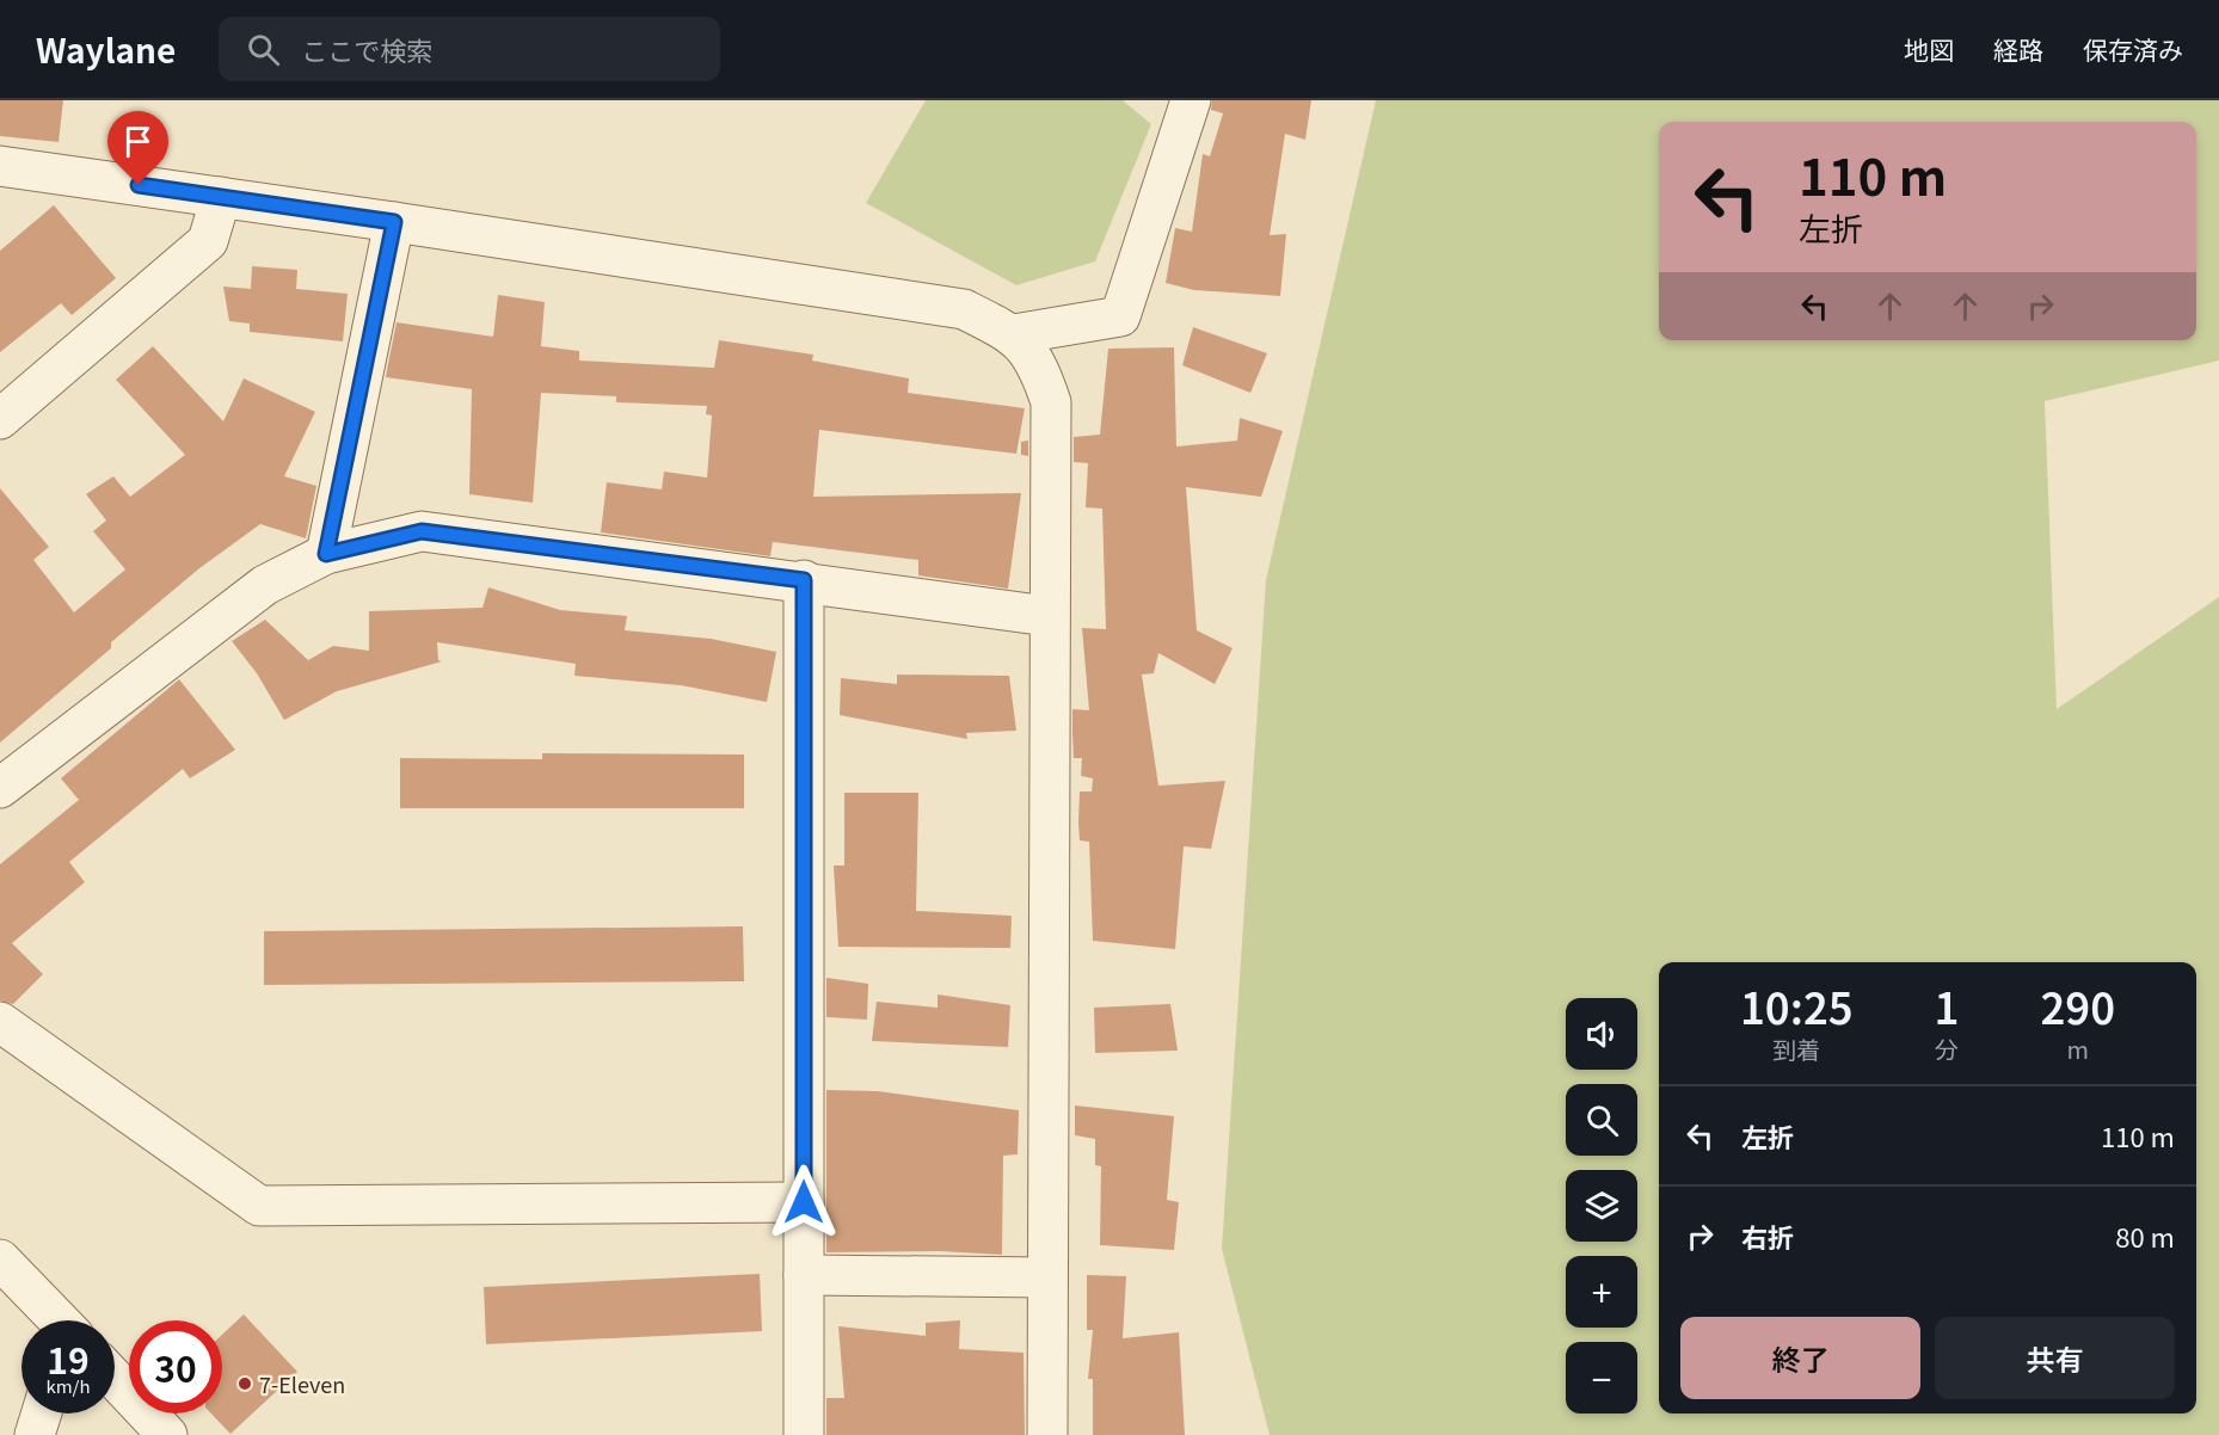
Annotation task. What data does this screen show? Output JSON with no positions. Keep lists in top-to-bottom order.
{
  "places": ["7-Eleven"],
  "page": {
    "header": "Waylane",
    "search": "ここで検索",
    "nav": ["地図", "経路", "保存済み"],
    "turn": ["110 m", "左折"],
    "eta": [
      "10:25",
      "到着",
      "1",
      "分",
      "290",
      "m"
    ],
    "map_buttons": ["+", "−"],
    "list": [
      {
        "name": "左折",
        "value": "110 m"
      },
      {
        "name": "右折",
        "value": "80 m"
      }
    ],
    "buttons": ["終了", "共有"],
    "speed": "19 km/h",
    "limit": "30"
  }
}
